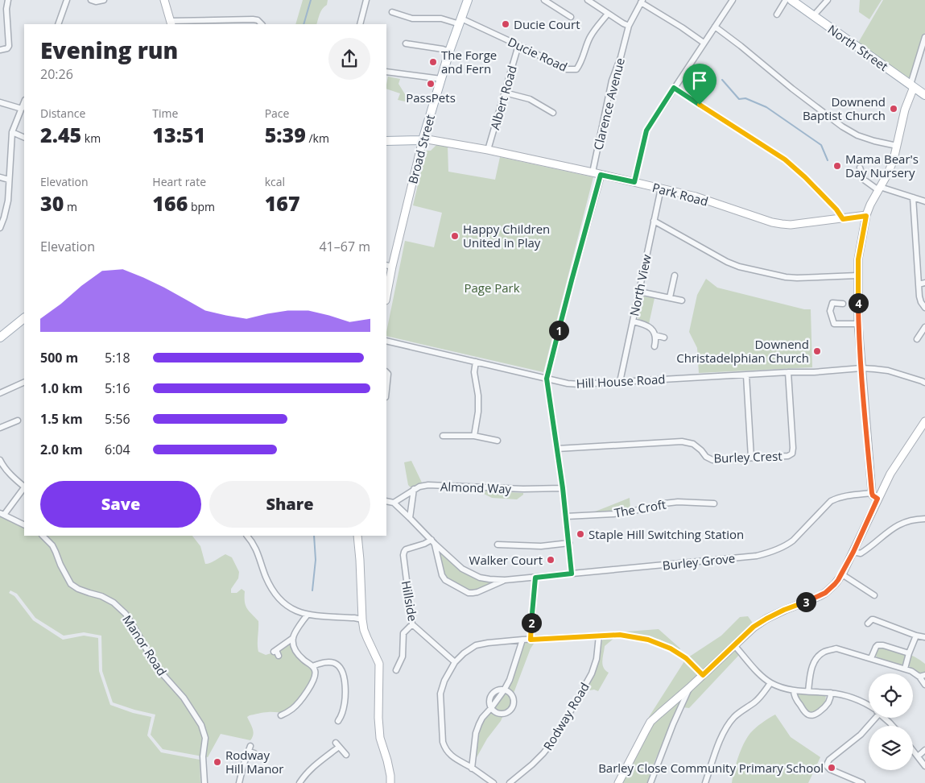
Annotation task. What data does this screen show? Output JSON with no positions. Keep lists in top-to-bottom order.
{
  "streets": {
    "main road": ["North Street", "Broad Street"],
    "street": [
      "Ducie Road",
      "Albert Road",
      "Clarence Avenue",
      "Park Road",
      "North View",
      "Hill House Road",
      "Burley Crest",
      "Almond Way",
      "The Croft",
      "Burley Grove",
      "Hillside",
      "Manor Road",
      "Rodway Road"
    ]
  },
  "crossings": [
    ["Ducie Road", "Albert Road"],
    ["Ducie Road", "Broad Street"],
    ["Albert Road", "Park Road"],
    ["Clarence Avenue", "Park Road"],
    ["Broad Street", "Park Road"],
    ["Park Road", "North View"],
    ["North View", "Hill House Road"],
    ["Hill House Road", "Burley Crest"],
    ["Almond Way", "Burley Grove"],
    ["Burley Grove", "Hillside"]
  ],
  "parks": ["Page Park"],
  "places": [
    "Ducie Court",
    "The Forge and Fern",
    "PassPets",
    "Downend Baptist Church",
    "Mama Bear's Day Nursery",
    "Happy Children United in Play",
    "Downend Christadelphian Church",
    "Staple Hill Switching Station",
    "Walker Court",
    "Rodway Hill Manor",
    "Barley Close Community Primary School"
  ],
  "page": {
    "heading": ["Evening run", "20:26"],
    "stats": [
      ["Distance", "2.45 km"],
      ["Time", "13:51"],
      ["Pace", "5:39 /km"],
      ["Elevation", "30 m"],
      ["Heart rate", "166 bpm"],
      ["kcal", "167"]
    ],
    "chart": ["Elevation", "41–67 m"],
    "pins": [
      "4",
      "1",
      "3",
      "2"
    ],
    "list": [
      {
        "name": "500 m",
        "note": "5:18"
      },
      {
        "name": "1.0 km",
        "note": "5:16"
      },
      {
        "name": "1.5 km",
        "note": "5:56"
      },
      {
        "name": "2.0 km",
        "note": "6:04"
      }
    ],
    "buttons": ["Save", "Share"]
  }
}
